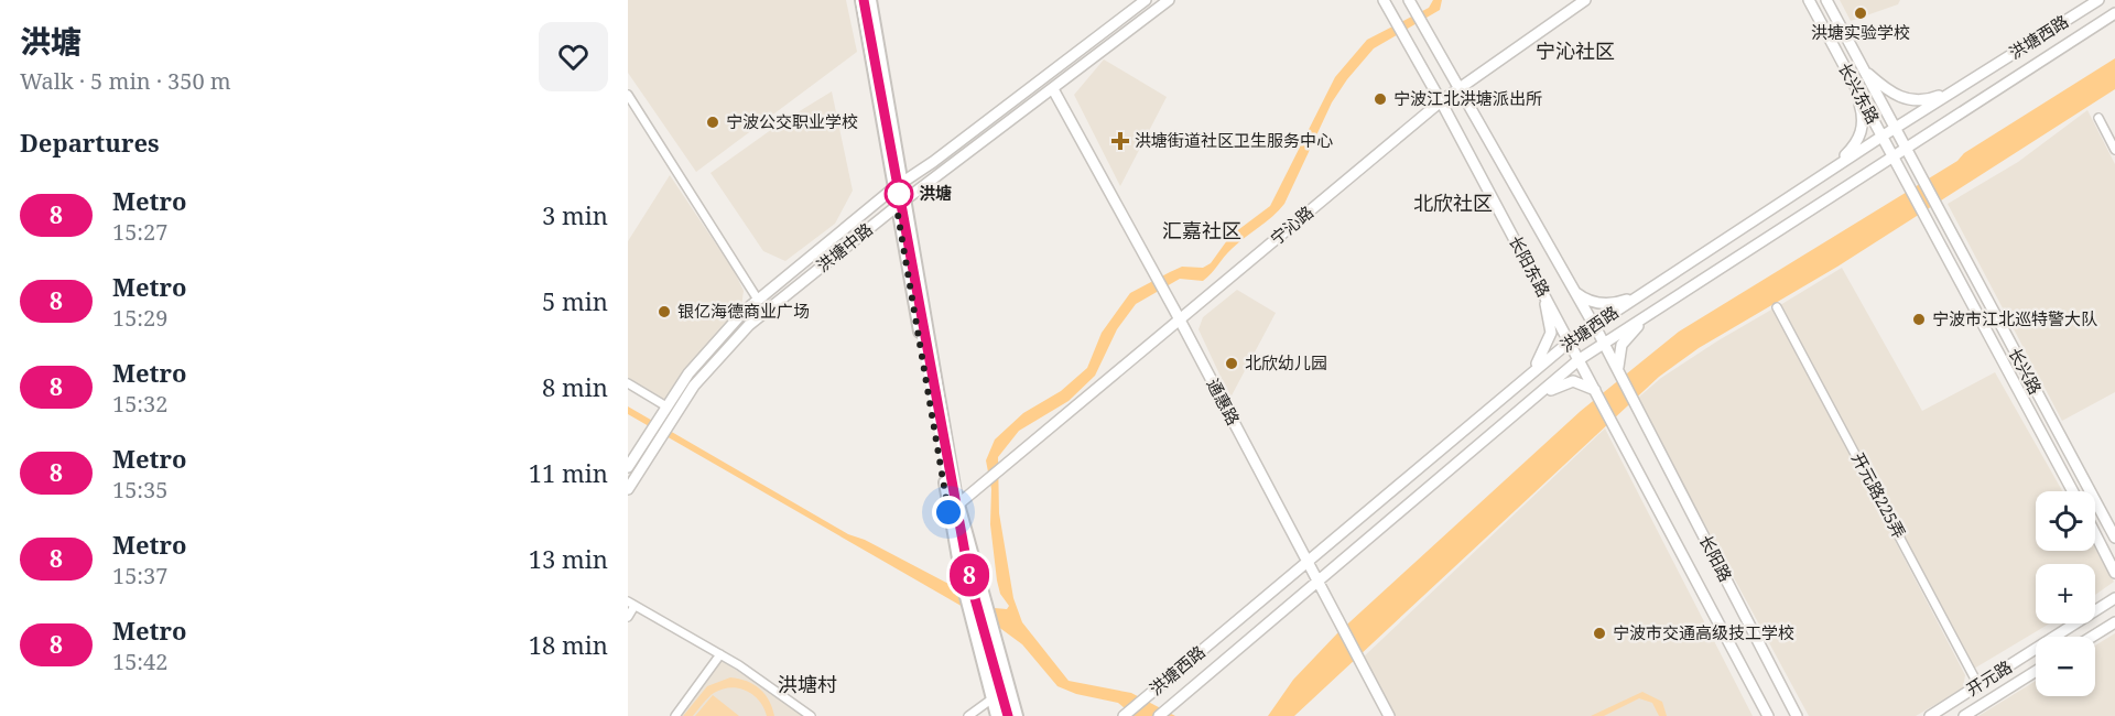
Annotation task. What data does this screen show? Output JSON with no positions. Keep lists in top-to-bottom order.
{
  "streets": {
    "main road": [
      "洪塘西路",
      "长兴东路",
      "宁沁路",
      "洪塘中路",
      "长阳东路",
      "长兴路",
      "通惠路",
      "长阳路",
      "开元路"
    ],
    "street": ["开元路225弄"]
  },
  "crossings": [
    ["洪塘西路", "长兴东路"],
    ["洪塘西路", "长阳东路"],
    ["洪塘西路", "通惠路"],
    ["长兴东路", "长兴路"],
    ["宁沁路", "长阳东路"],
    ["宁沁路", "通惠路"],
    ["洪塘中路", "通惠路"],
    ["长阳东路", "长阳路"],
    ["开元路225弄", "开元路"]
  ],
  "districts": [
    "宁沁社区",
    "北欣社区",
    "汇嘉社区",
    "洪塘村"
  ],
  "places": {
    "other": [
      "洪塘实验学校",
      "宁波江北洪塘派出所",
      "宁波公交职业学校",
      "洪塘",
      "银亿海德商业广场",
      "宁波市江北巡特警大队",
      "北欣幼儿园",
      "宁波市交通高级技工学校"
    ],
    "health": ["洪塘街道社区卫生服务中心"]
  },
  "lines": ["metro line 8"],
  "page": {
    "heading": [
      ["洪塘", "Walk · 5 min · 350 m"],
      "Departures"
    ],
    "on_map": "8",
    "list": [
      {
        "mark": "8",
        "name": "Metro",
        "note": "15:27",
        "value": "3 min"
      },
      {
        "mark": "8",
        "name": "Metro",
        "note": "15:29",
        "value": "5 min"
      },
      {
        "mark": "8",
        "name": "Metro",
        "note": "15:32",
        "value": "8 min"
      },
      {
        "mark": "8",
        "name": "Metro",
        "note": "15:35",
        "value": "11 min"
      },
      {
        "mark": "8",
        "name": "Metro",
        "note": "15:37",
        "value": "13 min"
      },
      {
        "mark": "8",
        "name": "Metro",
        "note": "15:42",
        "value": "18 min"
      }
    ],
    "map_buttons": ["+", "−"]
  }
}
